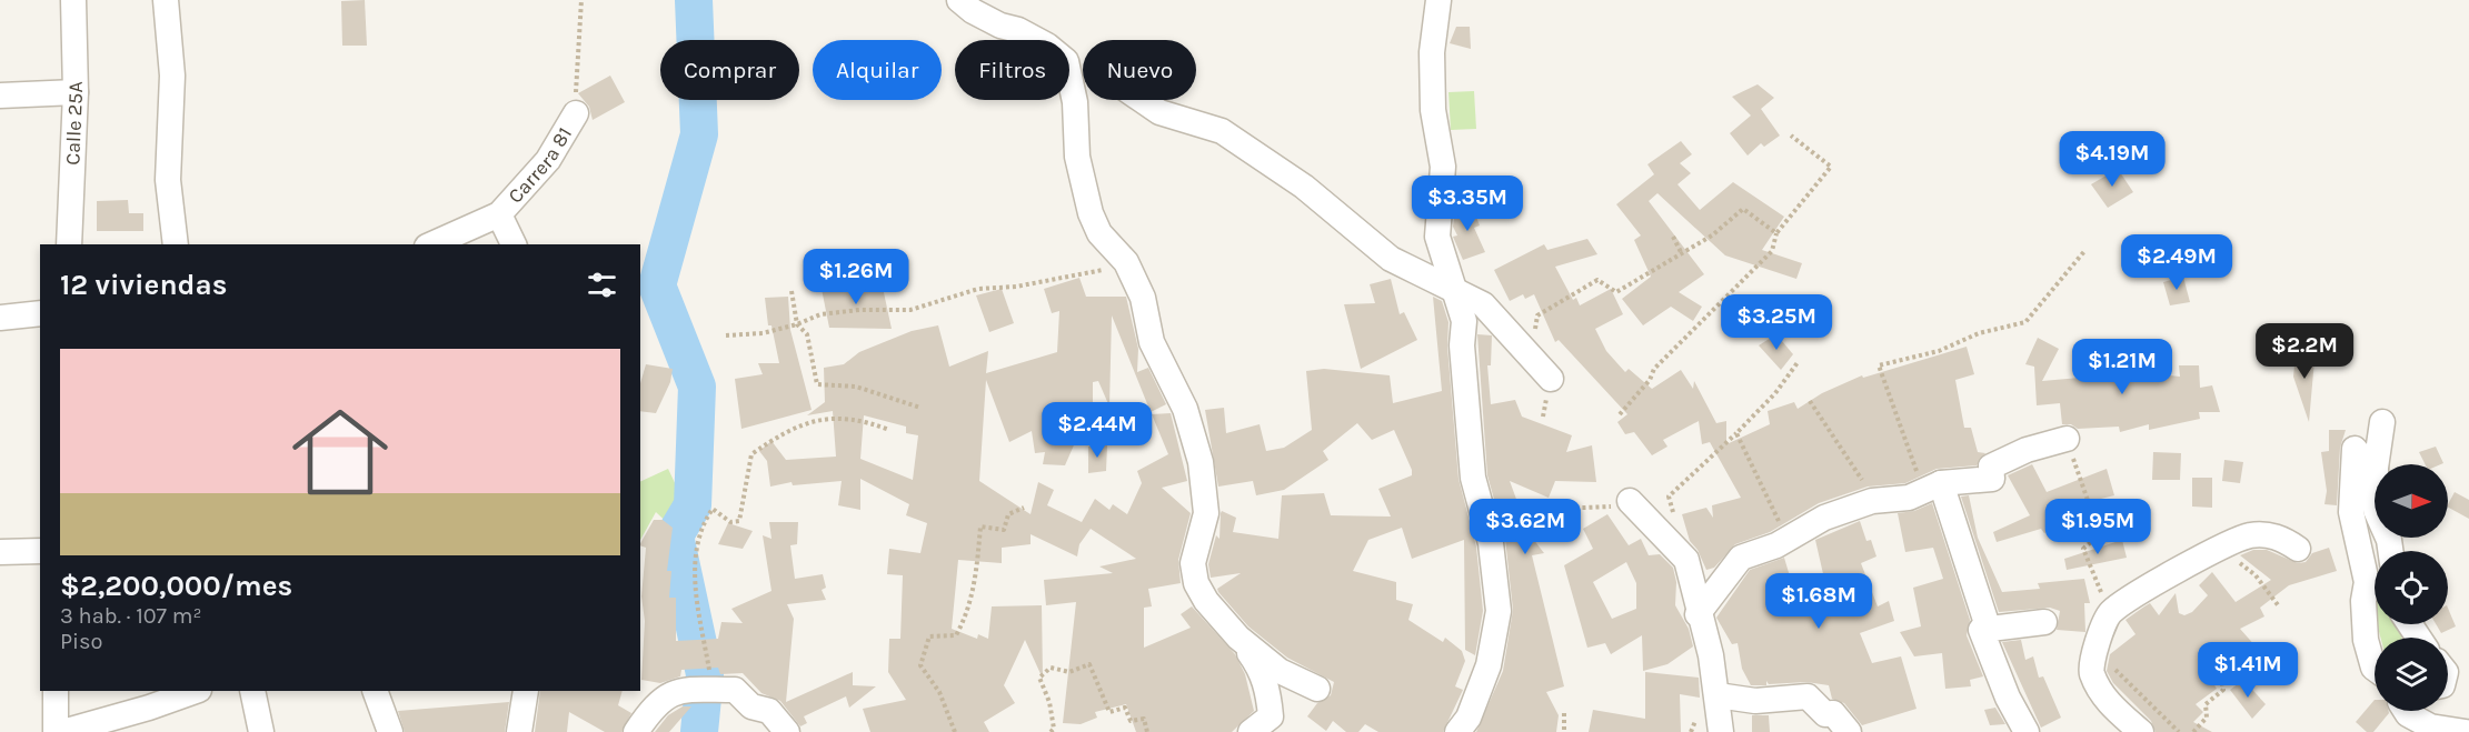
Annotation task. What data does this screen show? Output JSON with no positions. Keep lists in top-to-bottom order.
{
  "streets": {
    "street": ["Calle 25A", "Carrera 81"]
  },
  "north": "right",
  "page": {
    "chip": [
      "Comprar",
      "Alquilar",
      "Filtros",
      "Nuevo"
    ],
    "price": [
      "$4.19M",
      "$3.35M",
      "$2.49M",
      "$1.26M",
      "$3.25M",
      "$2.2M",
      "$1.21M",
      "$2.44M",
      "$3.62M",
      "$1.95M",
      "$1.68M",
      "$1.41M"
    ],
    "heading": "12 viviendas",
    "list": [
      {
        "name": "$2,200,000/mes",
        "note": "3 hab. · 107 m² · Piso"
      }
    ]
  }
}
